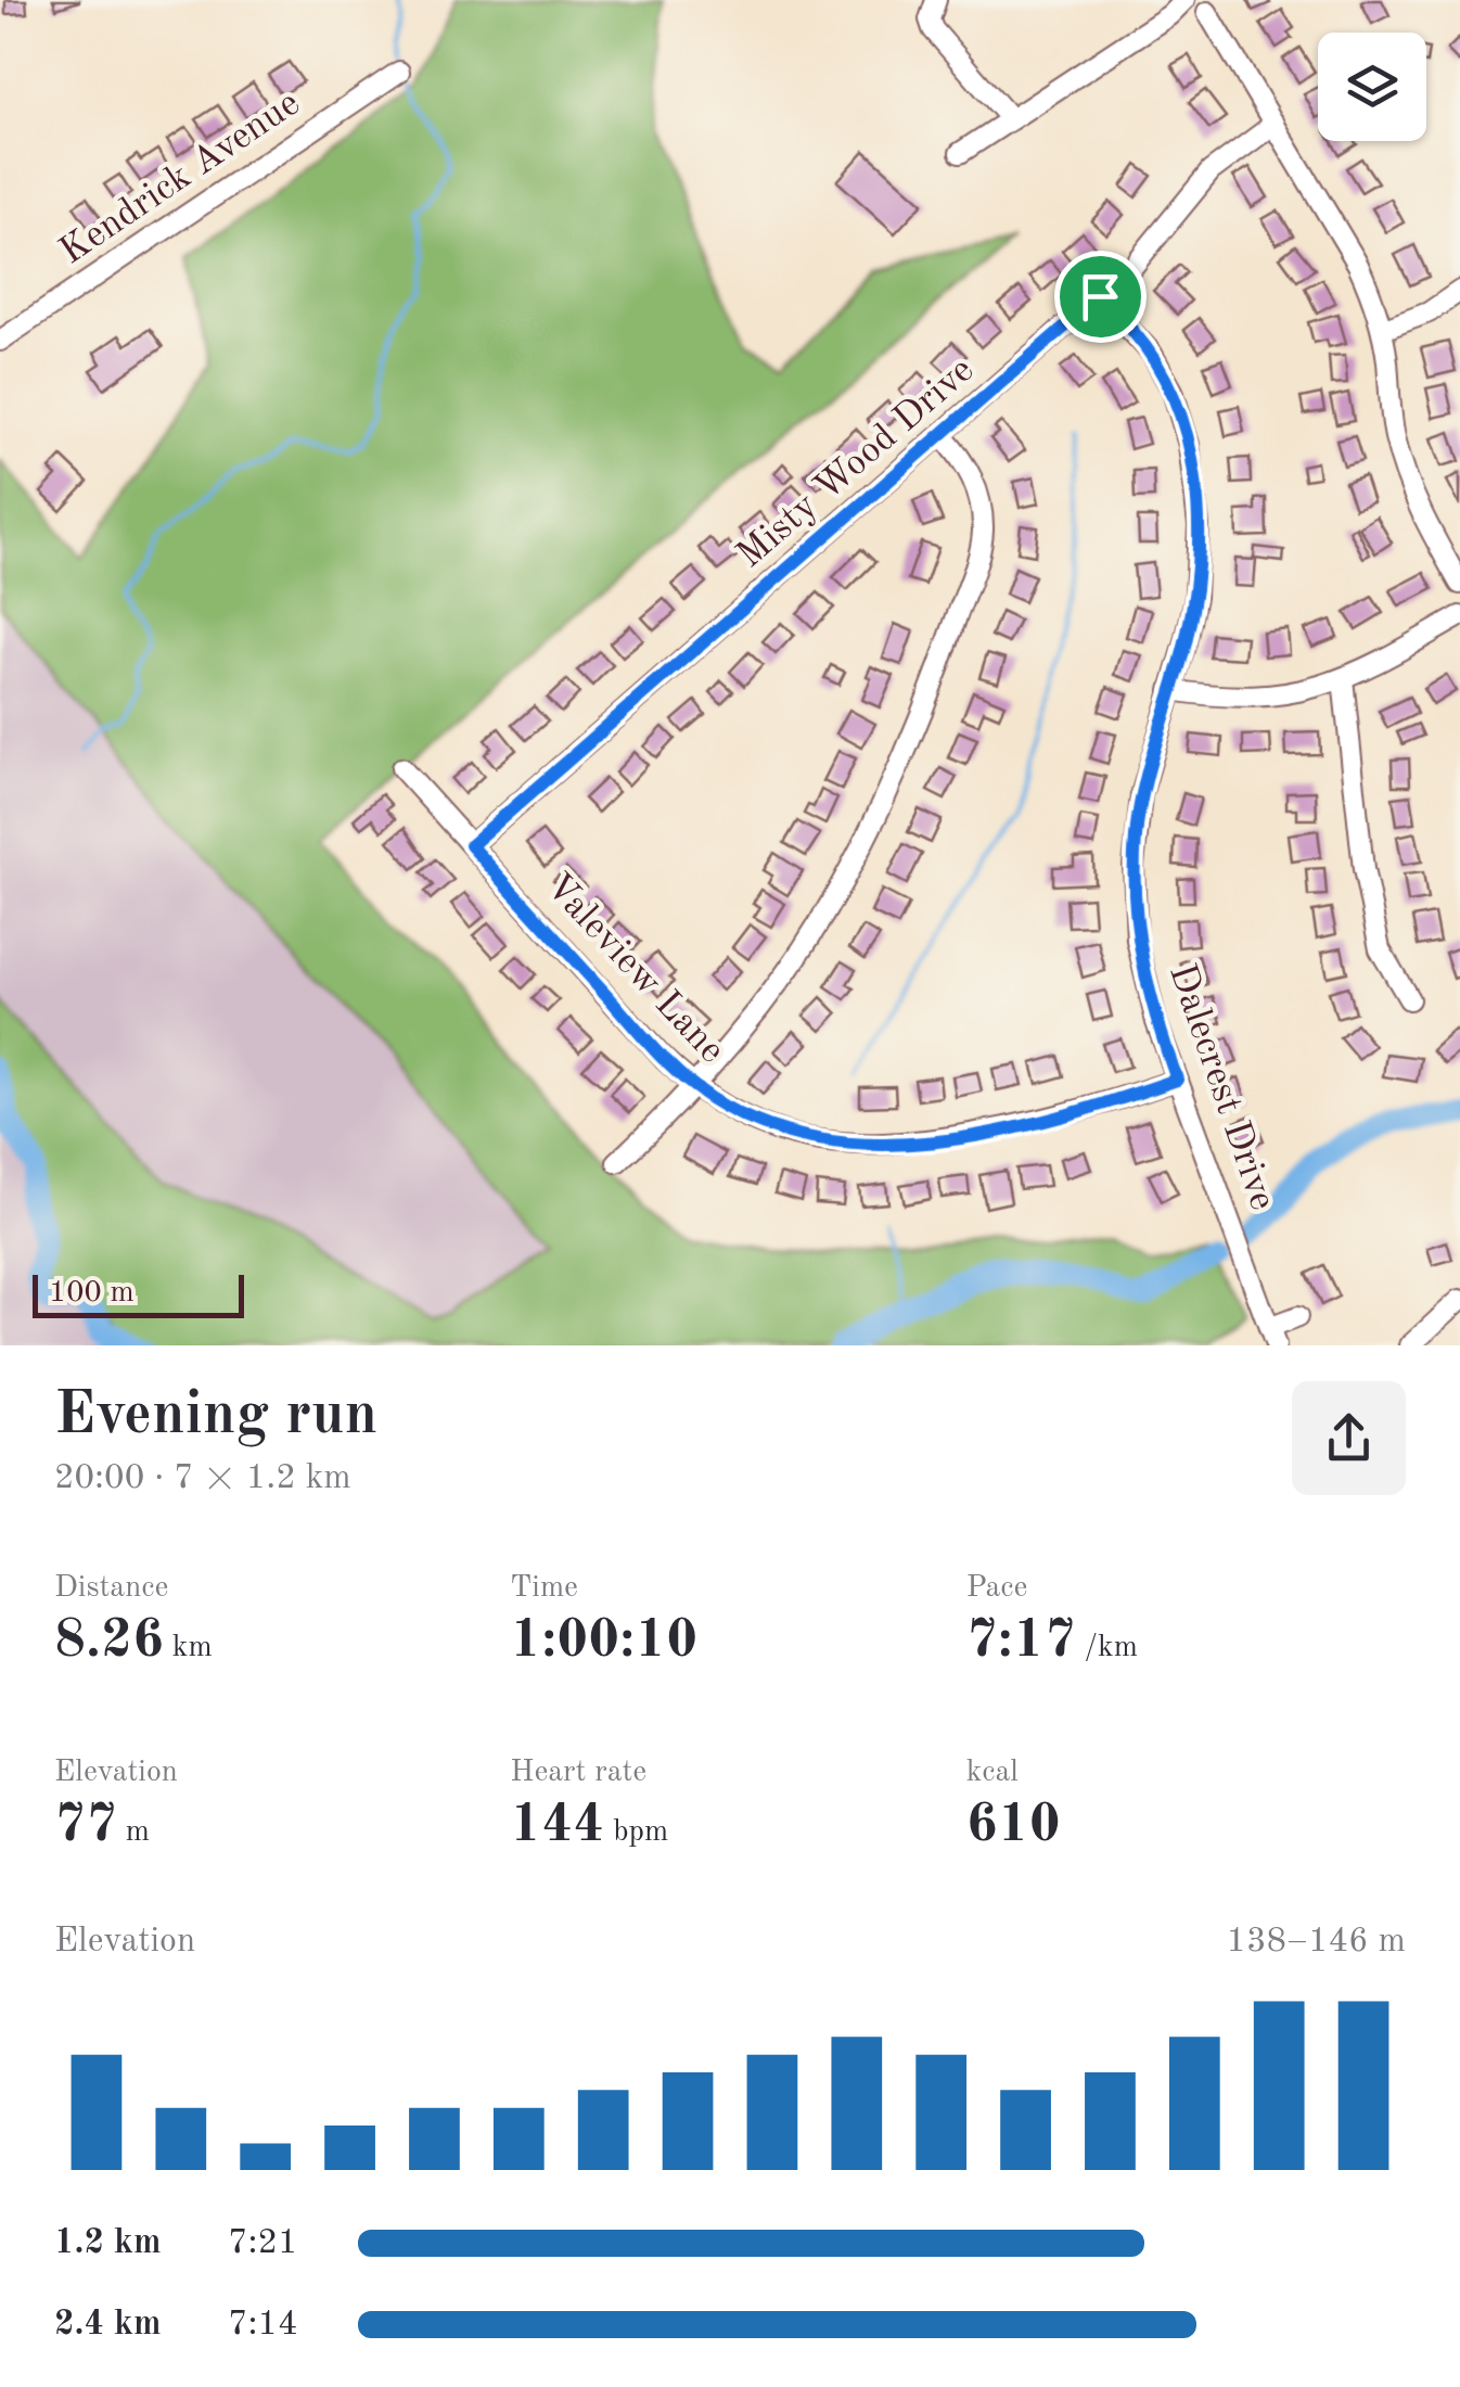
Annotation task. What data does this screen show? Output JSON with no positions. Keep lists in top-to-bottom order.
{
  "streets": {
    "street": [
      "Kendrick Avenue",
      "Misty Wood Drive",
      "Valeview Lane",
      "Dalecrest Drive"
    ]
  },
  "crossings": [
    ["Misty Wood Drive", "Valeview Lane"],
    ["Misty Wood Drive", "Dalecrest Drive"],
    ["Valeview Lane", "Dalecrest Drive"]
  ],
  "scale_bar": "100 m",
  "page": {
    "scale": "100 m",
    "heading": ["Evening run", "20:00 · 7 × 1.2 km"],
    "stats": [
      ["Distance", "8.26 km"],
      ["Time", "1:00:10"],
      ["Pace", "7:17 /km"],
      ["Elevation", "77 m"],
      ["Heart rate", "144 bpm"],
      ["kcal", "610"]
    ],
    "chart": ["Elevation", "138–146 m"],
    "list": [
      {
        "name": "1.2 km",
        "note": "7:21"
      },
      {
        "name": "2.4 km",
        "note": "7:14"
      }
    ]
  }
}
